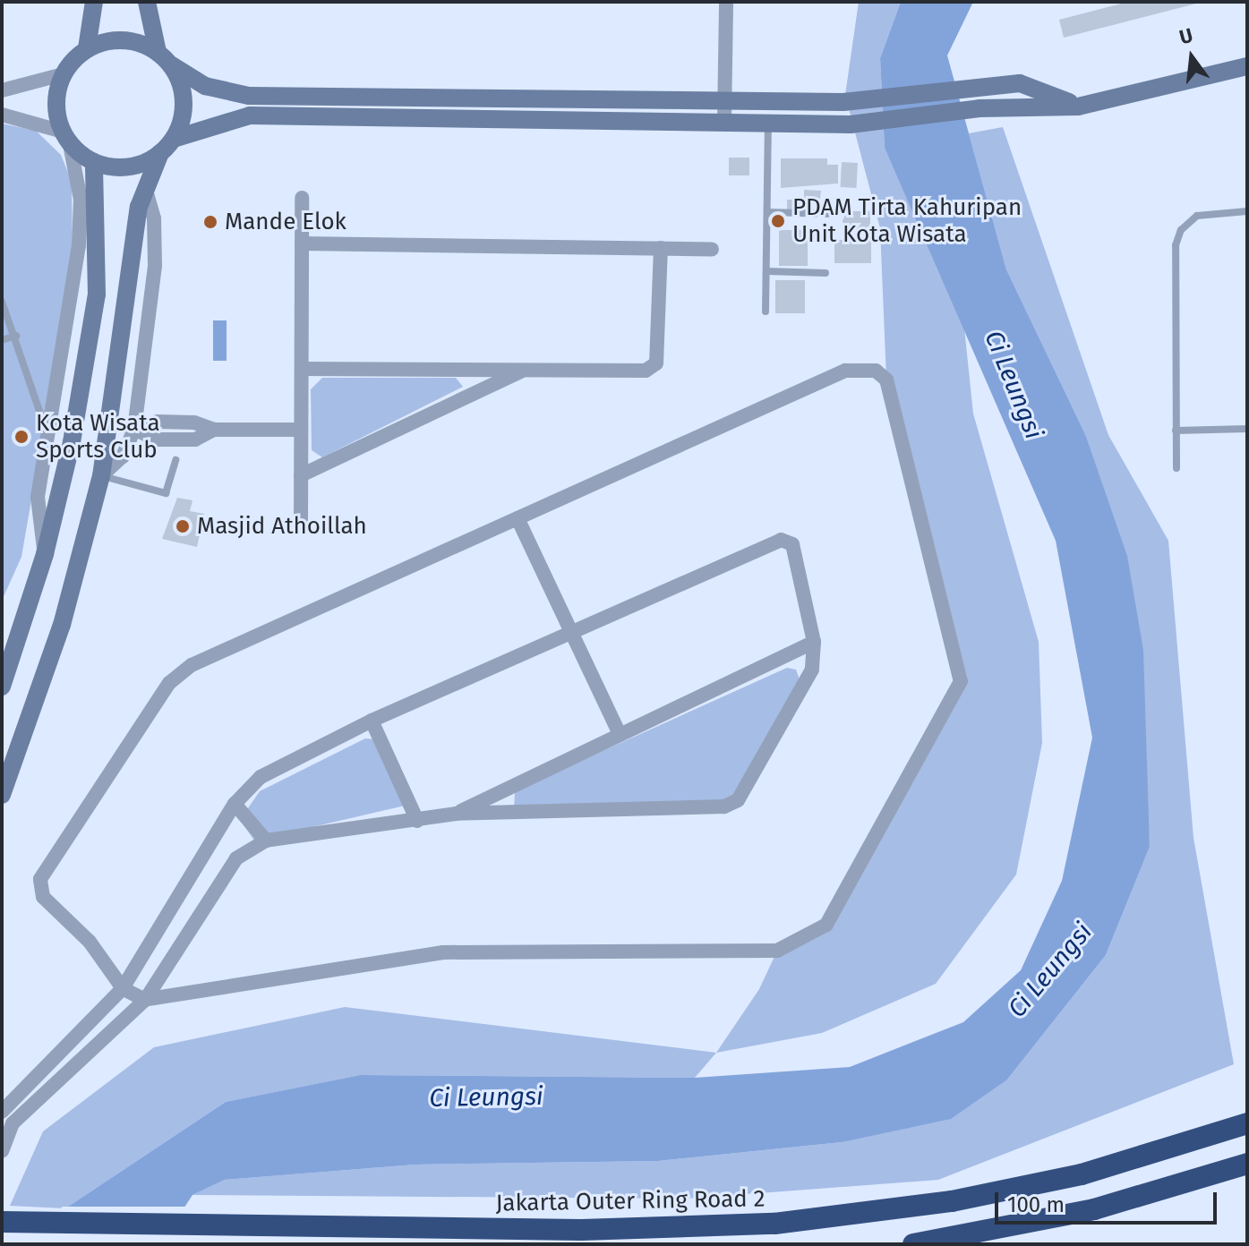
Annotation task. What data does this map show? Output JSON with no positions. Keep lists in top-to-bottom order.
{
  "streets": {
    "highway": ["Jakarta Outer Ring Road 2"]
  },
  "water": ["Ci Leungsi"],
  "places": [
    "PDAM Tirta Kahuripan Unit Kota Wisata",
    "Mande Elok",
    "Kota Wisata Sports Club",
    "Masjid Athoillah"
  ],
  "scale_bar": "100 m",
  "north": "top"
}
